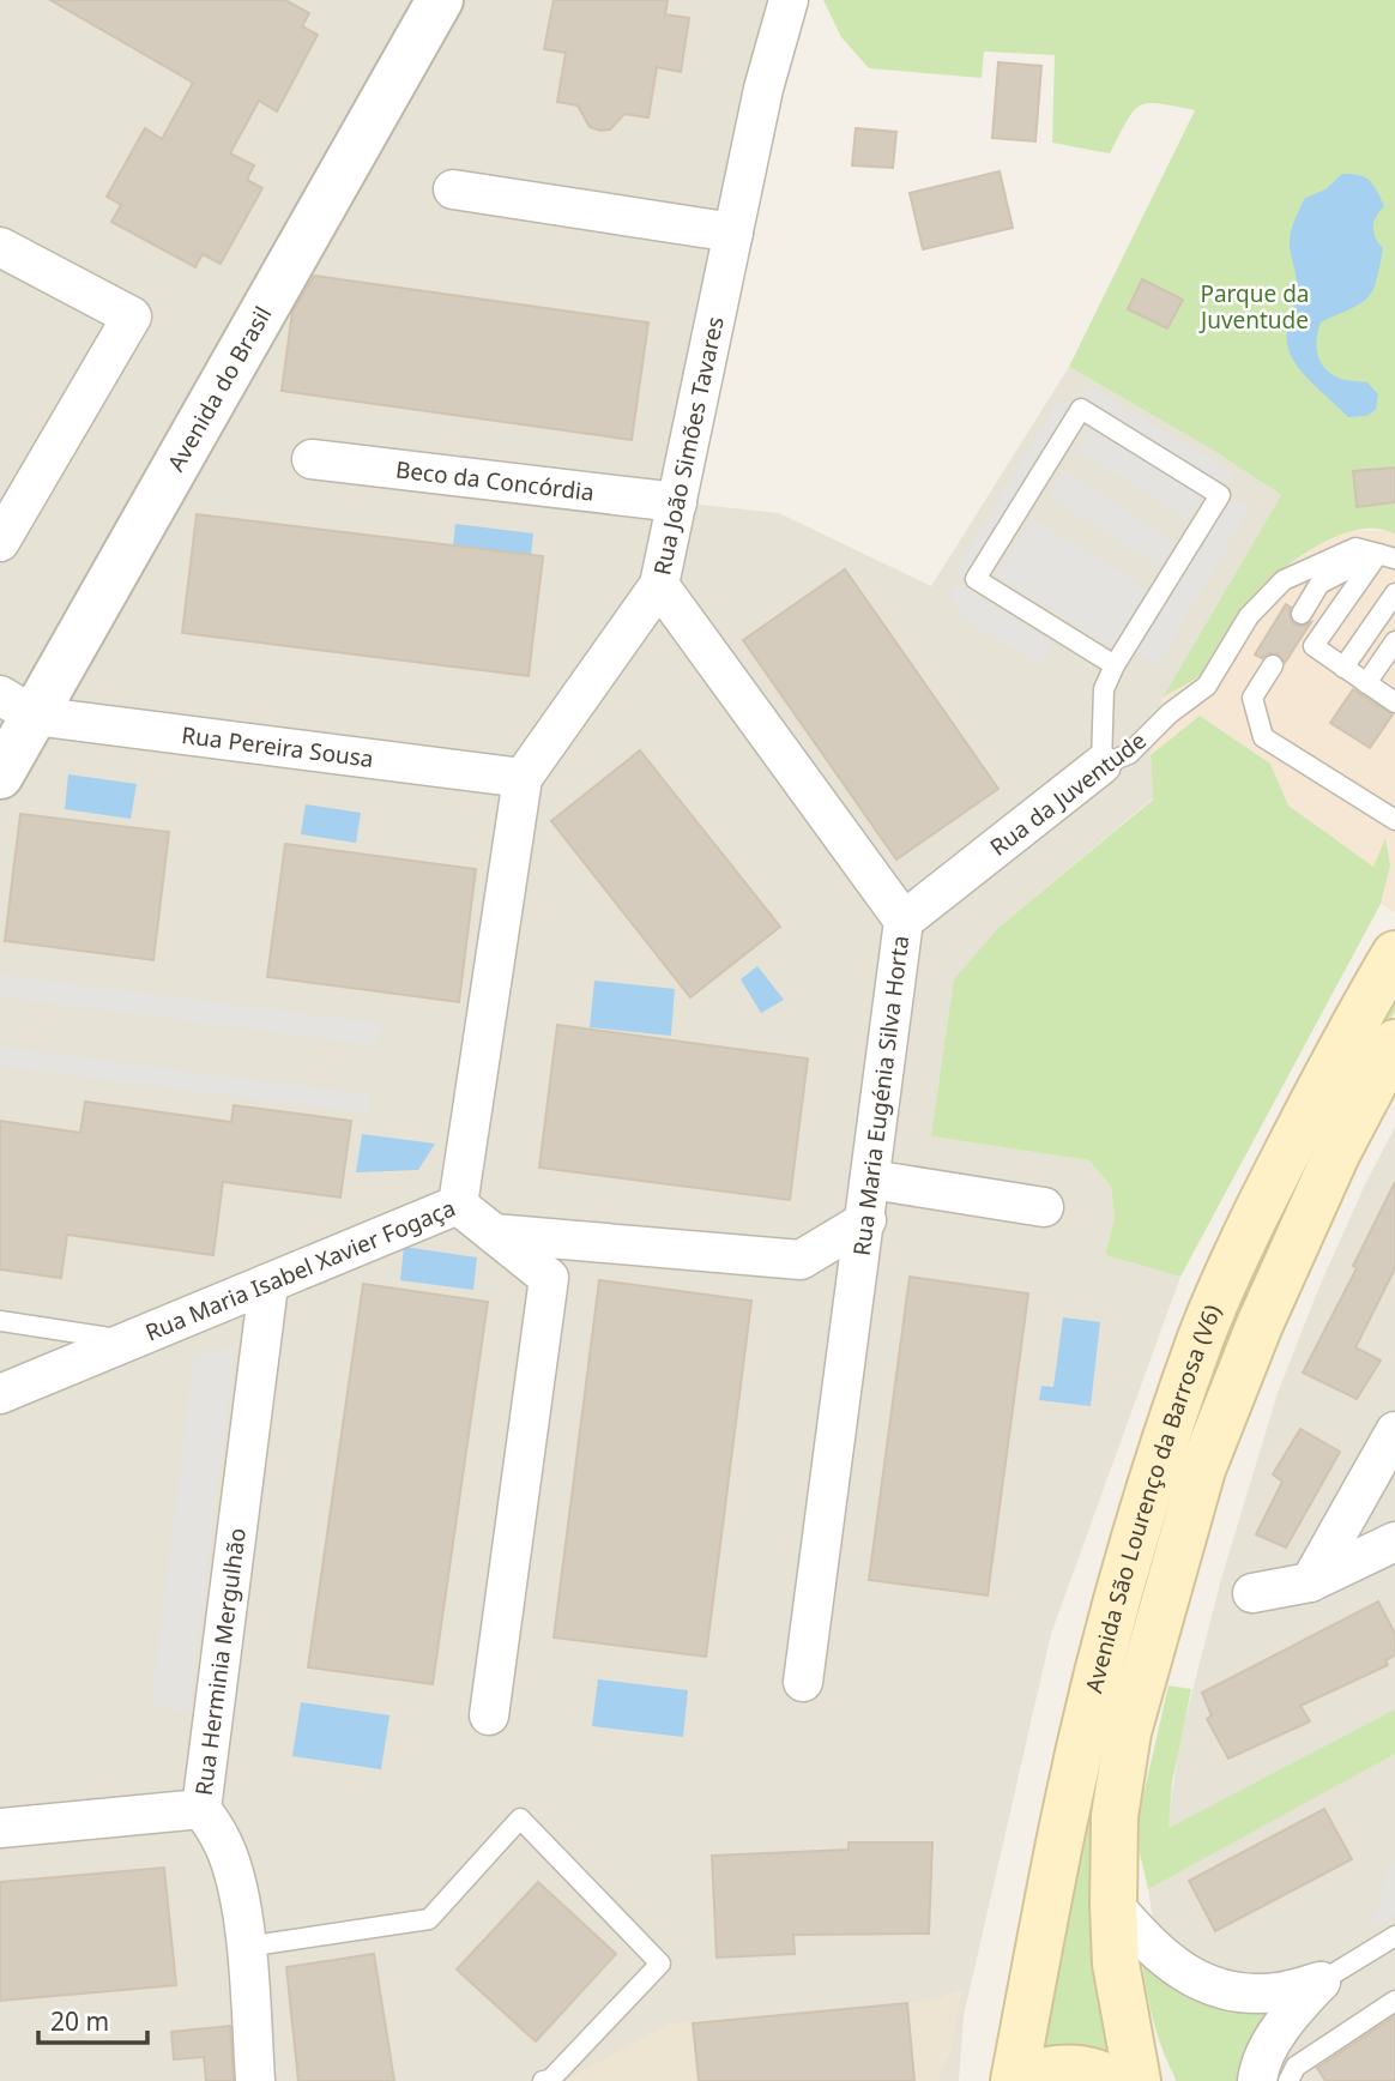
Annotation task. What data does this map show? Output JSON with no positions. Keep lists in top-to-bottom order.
{
  "streets": {
    "main road": ["Avenida São Lourenço da Barrosa (V6)"],
    "street": [
      "Avenida do Brasil",
      "Rua João Simões Tavares",
      "Beco da Concórdia",
      "Rua Pereira Sousa",
      "Rua da Juventude",
      "Rua Maria Eugénia Silva Horta",
      "Rua Maria Isabel Xavier Fogaça",
      "Rua Herminia Mergulhão"
    ]
  },
  "crossings": [
    ["Avenida do Brasil", "Rua Pereira Sousa"],
    ["Rua João Simões Tavares", "Beco da Concórdia"],
    ["Rua João Simões Tavares", "Rua Pereira Sousa"],
    ["Rua João Simões Tavares", "Rua Maria Eugénia Silva Horta"],
    ["Rua João Simões Tavares", "Rua Maria Isabel Xavier Fogaça"],
    ["Rua da Juventude", "Rua Maria Eugénia Silva Horta"],
    ["Rua Maria Isabel Xavier Fogaça", "Rua Herminia Mergulhão"]
  ],
  "parks": ["Parque da Juventude"],
  "scale_bar": "20 m"
}
